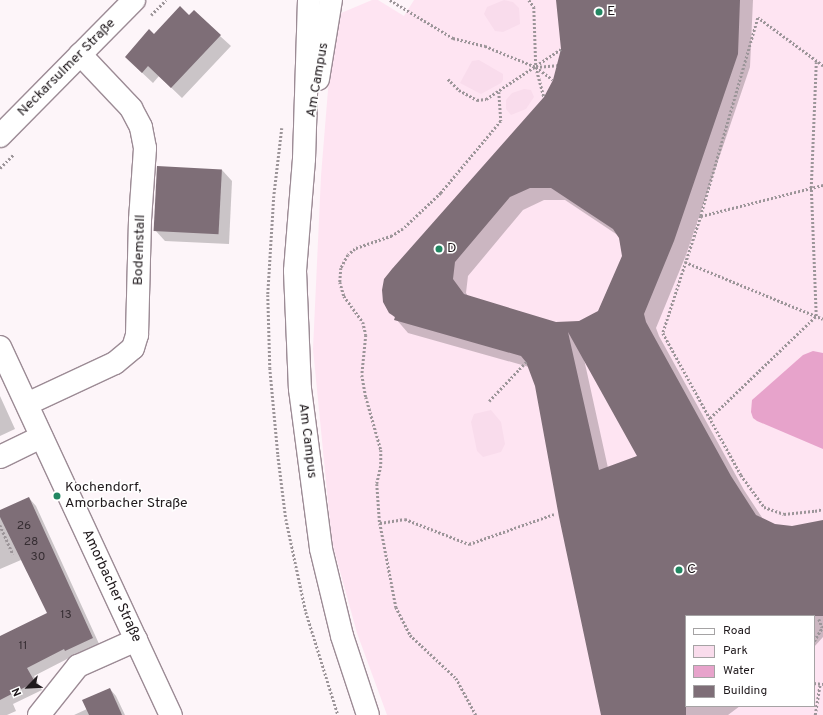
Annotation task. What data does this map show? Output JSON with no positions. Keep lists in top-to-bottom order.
{
  "streets": {
    "street": [
      "Neckarsulmer Straße",
      "Am Campus",
      "Bodemstall",
      "Amorbacher Straße"
    ]
  },
  "crossings": [
    ["Neckarsulmer Straße", "Bodemstall"],
    ["Bodemstall", "Amorbacher Straße"]
  ],
  "places": [
    "E",
    "D",
    "Kochendorf, Amorbacher Straße",
    "C"
  ],
  "house_numbers": [
    "26",
    "28",
    "30",
    "13",
    "11"
  ],
  "legend": [
    "Road",
    "Park",
    "Water",
    "Building"
  ],
  "north": "bottom left"
}
